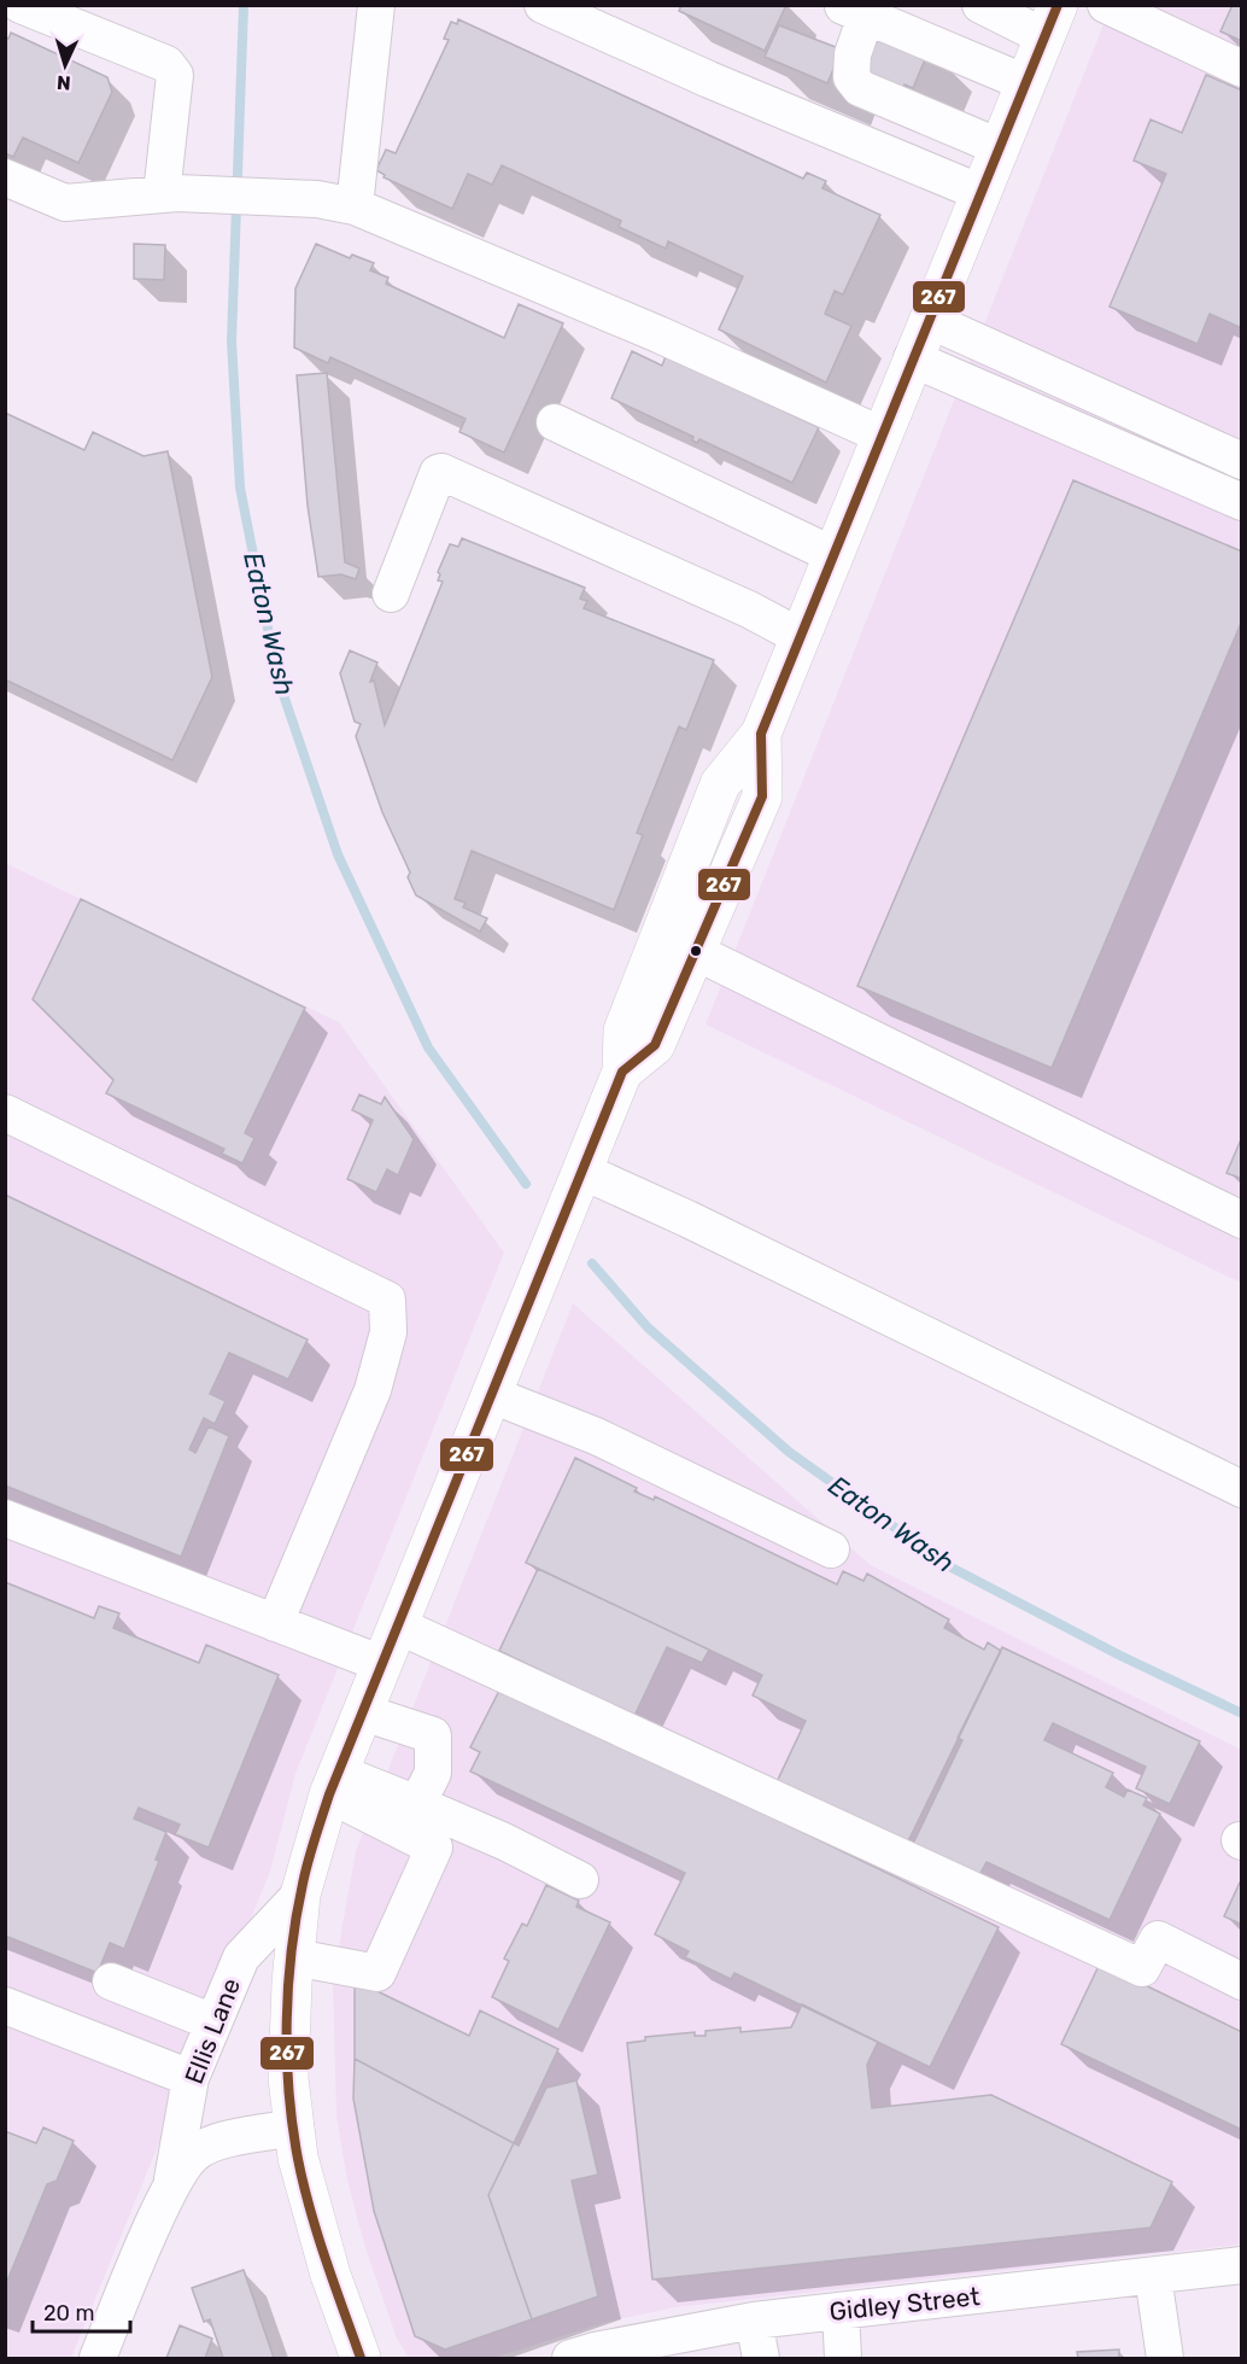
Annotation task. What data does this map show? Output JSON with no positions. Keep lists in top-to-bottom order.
{
  "streets": {
    "street": ["Ellis Lane", "Gidley Street"]
  },
  "water": ["Eaton Wash"],
  "lines": ["transit line 267"],
  "scale_bar": "20 m",
  "north": "bottom"
}
